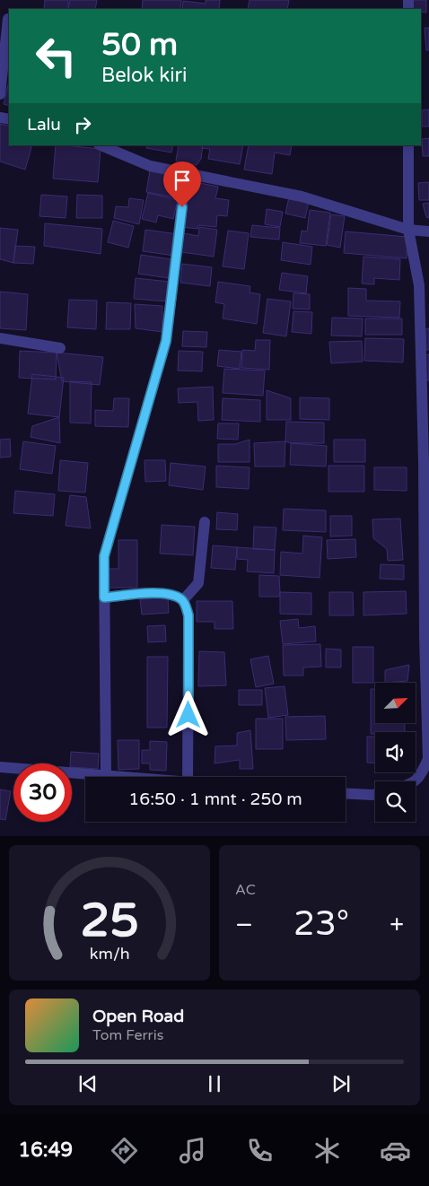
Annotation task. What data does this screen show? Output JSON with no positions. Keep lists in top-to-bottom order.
{
  "north": "top right",
  "page": {
    "turn": ["50 m", "Belok kiri"],
    "then": "Lalu",
    "limit": "30",
    "trip": "16:50 · 1 mnt · 250 m",
    "tile": "AC",
    "heat": ["−", "23°", "+"],
    "song": ["Open Road", "Tom Ferris"],
    "tabs": "16:49",
    "gauge": ["25", "km/h"]
  }
}
